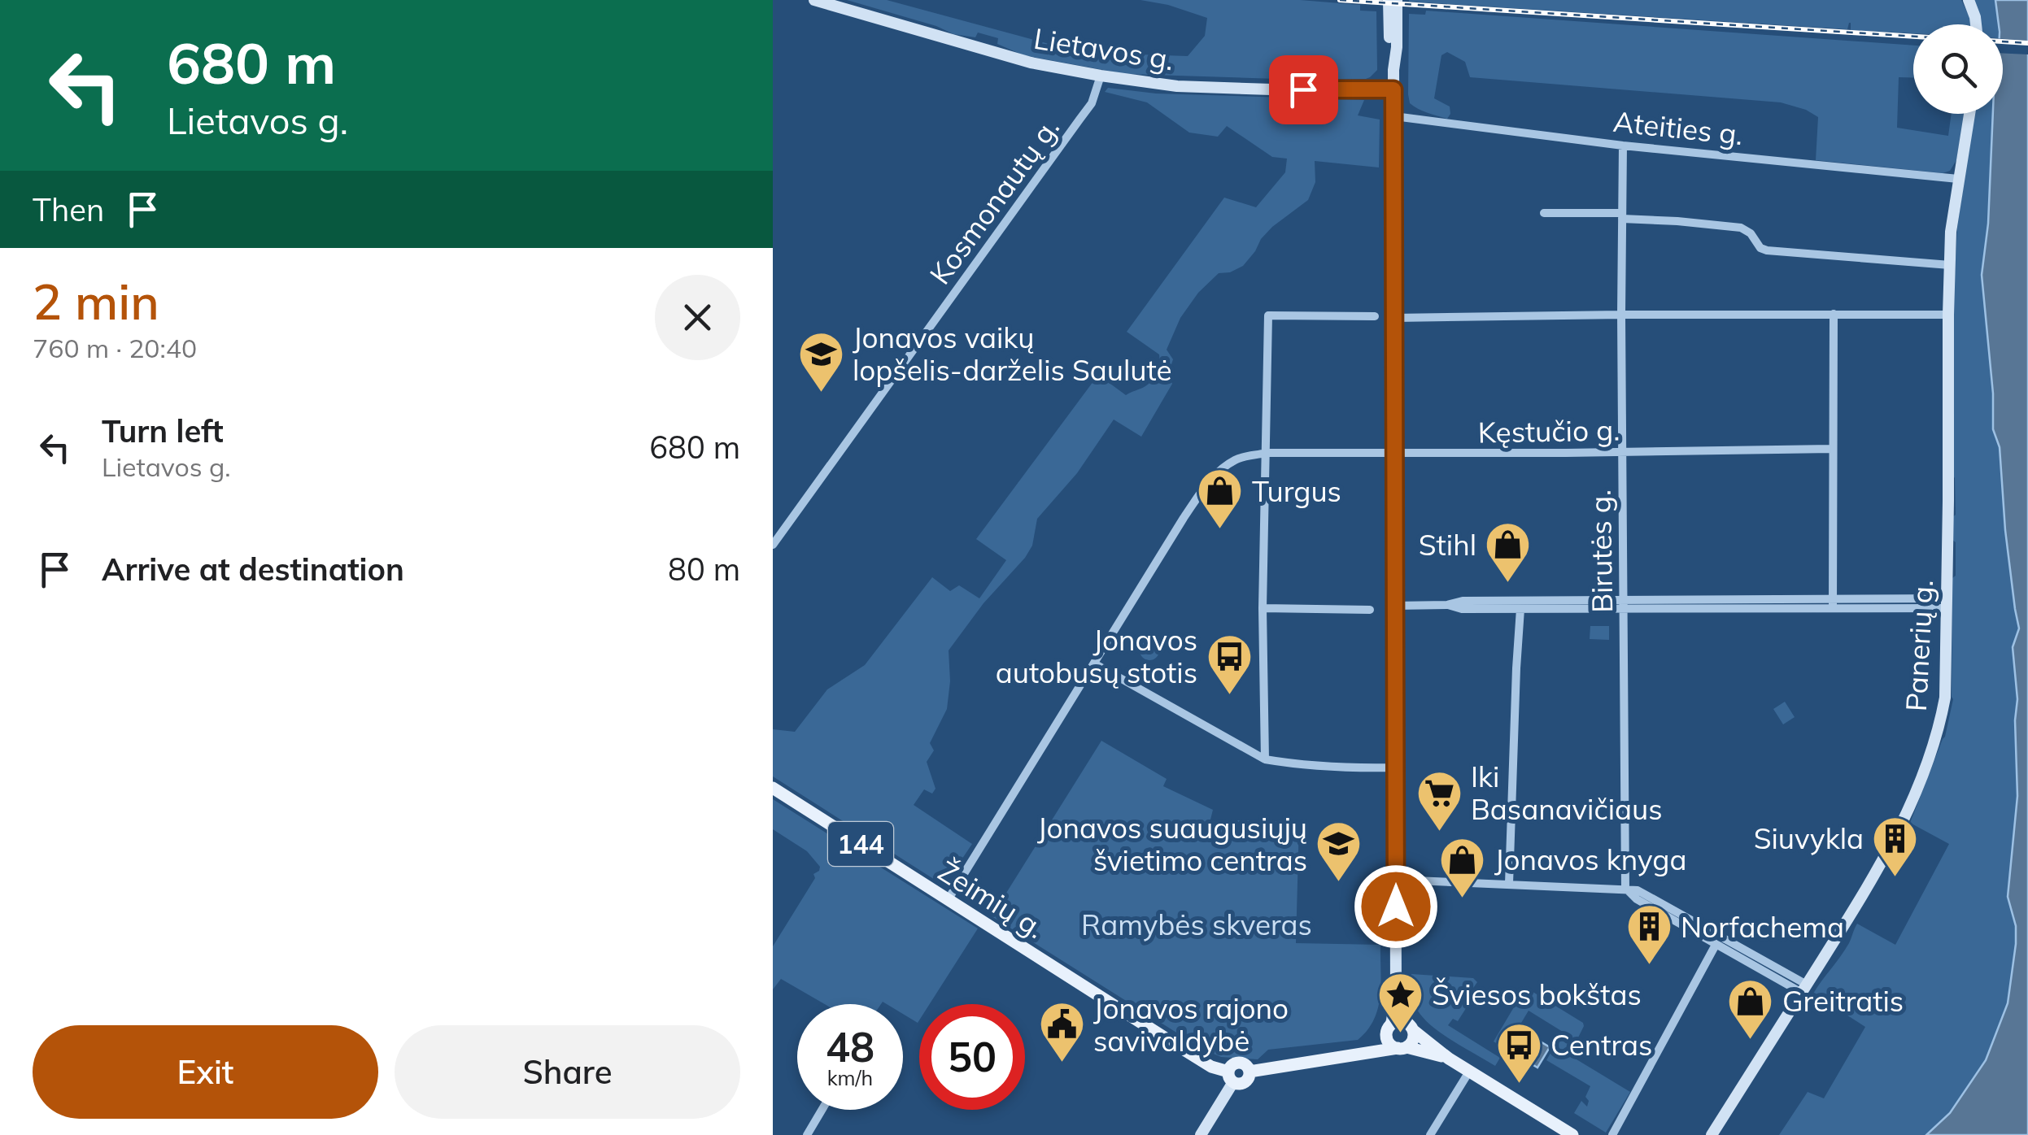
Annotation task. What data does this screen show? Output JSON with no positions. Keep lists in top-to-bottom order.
{
  "streets": {
    "main road": [
      "Lietavos g.",
      "Panerių g.",
      "144",
      "Žeimių g."
    ],
    "street": [
      "Ateities g.",
      "Kosmonautų g.",
      "Kęstučio g.",
      "Birutės g."
    ]
  },
  "crossings": [
    ["Lietavos g.", "Kosmonautų g."],
    ["Ateities g.", "Birutės g."],
    ["Ateities g.", "Panerių g."],
    ["Kęstučio g.", "Birutės g."],
    ["Kęstučio g.", "Žeimių g."]
  ],
  "parks": ["Ramybės skveras"],
  "places": {
    "school or university": ["Jonavos vaikų lopšelis-darželis Saulutė", "Jonavos suaugusiųjų švietimo centras"],
    "shop": [
      "Turgus",
      "Stihl",
      "Jonavos knyga",
      "Greitratis"
    ],
    "bus stop": ["Jonavos autobusų stotis", "Centras"],
    "supermarket": ["Iki Basanavičiaus"],
    "building": ["Siuvykla", "Norfachema"],
    "place": ["Šviesos bokštas"],
    "public building": ["Jonavos rajono savivaldybė"]
  },
  "page": {
    "turn": ["680 m", "Lietavos g."],
    "then": "Then",
    "heading": ["2 min", "760 m · 20:40"],
    "list": [
      {
        "name": "Turn left",
        "note": "Lietavos g.",
        "value": "680 m"
      },
      {
        "name": "Arrive at destination",
        "value": "80 m"
      }
    ],
    "speed": "48 km/h",
    "limit": "50",
    "buttons": ["Exit", "Share"]
  }
}
